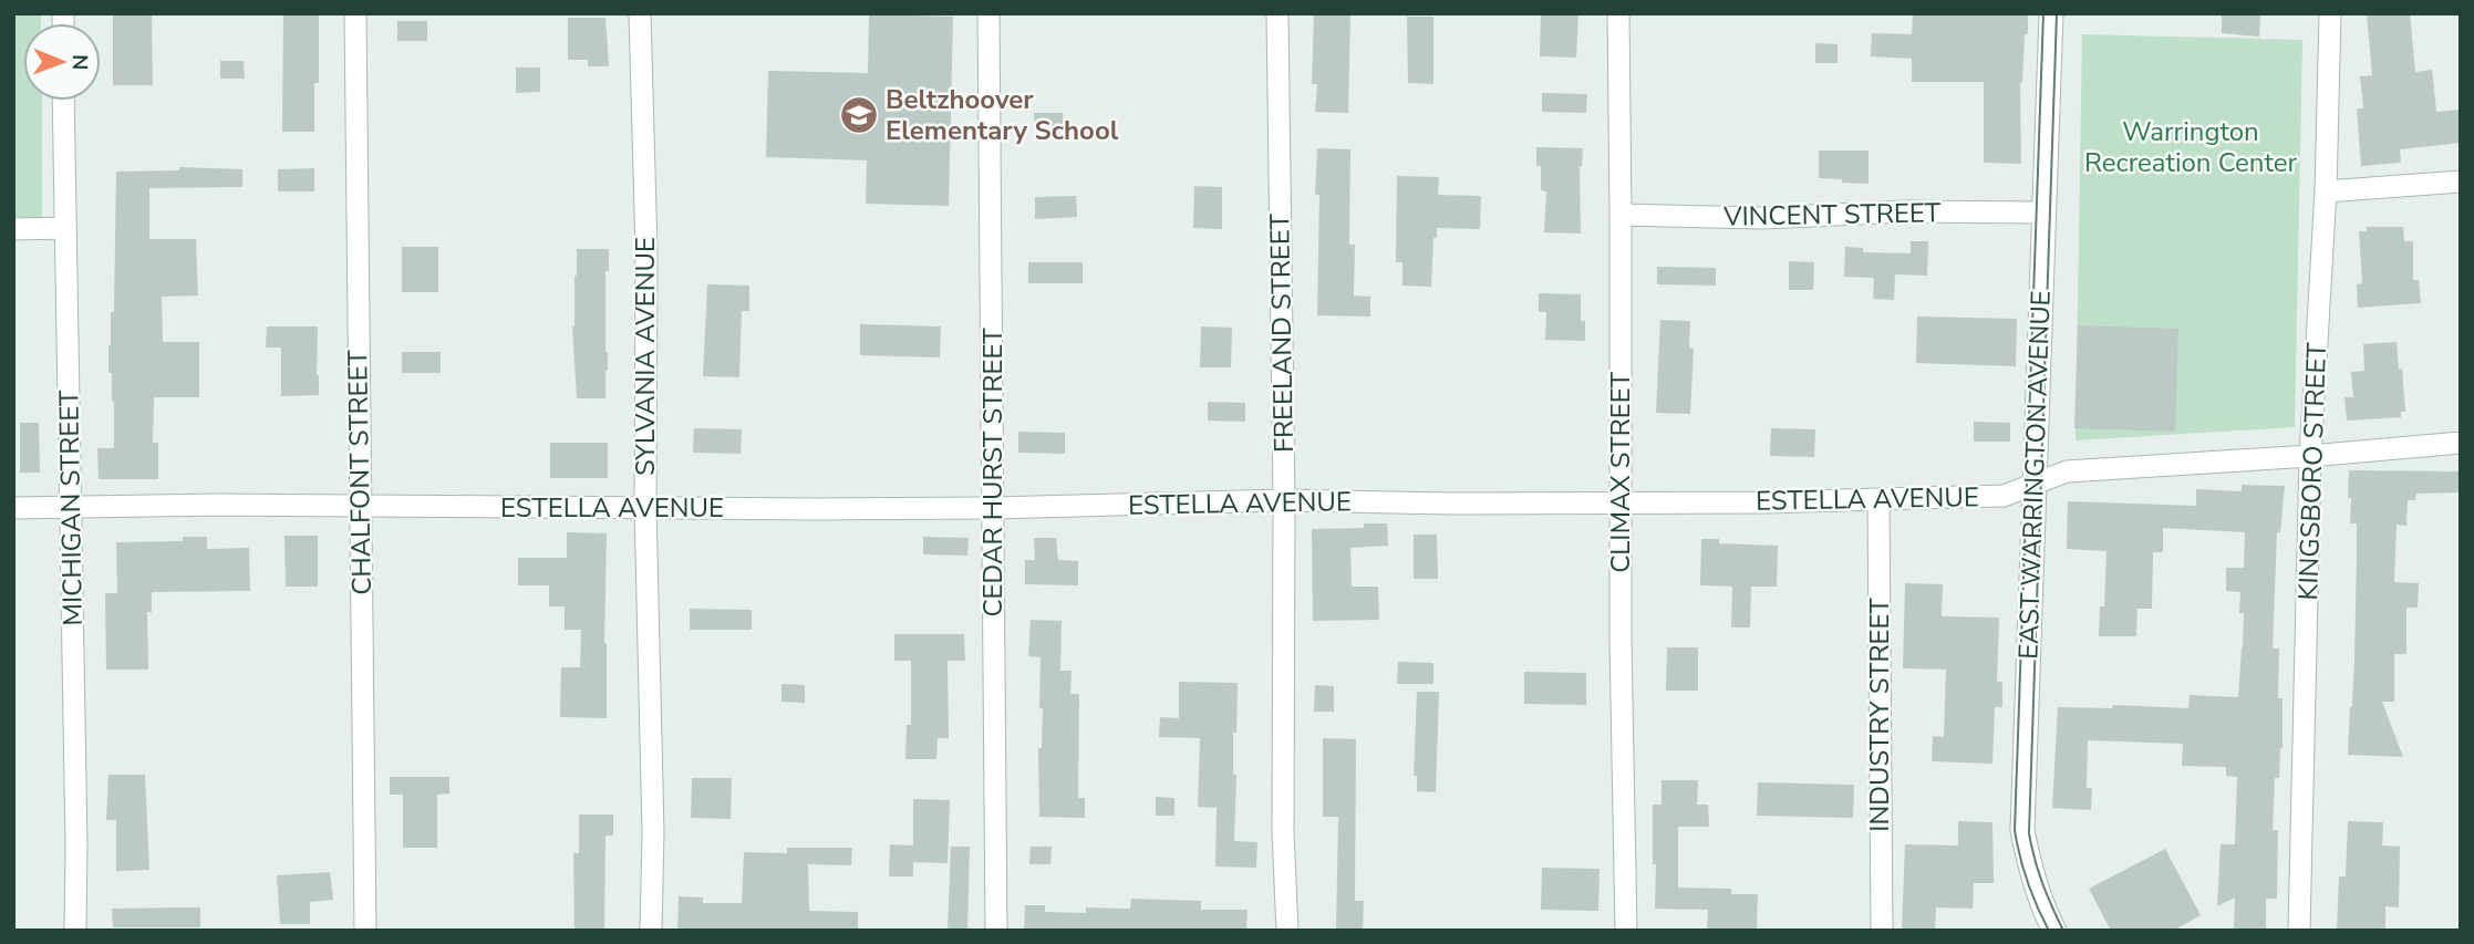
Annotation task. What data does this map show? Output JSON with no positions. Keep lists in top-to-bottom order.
{
  "streets": {
    "main road": ["EAST WARRINGTON AVENUE"],
    "street": [
      "VINCENT STREET",
      "FREELAND STREET",
      "SYLVANIA AVENUE",
      "KINGSBORO STREET",
      "CHALFONT STREET",
      "CEDAR HURST STREET",
      "CLIMAX STREET",
      "ESTELLA AVENUE",
      "MICHIGAN STREET",
      "INDUSTRY STREET"
    ]
  },
  "crossings": [
    ["VINCENT STREET", "CLIMAX STREET"],
    ["VINCENT STREET", "EAST WARRINGTON AVENUE"],
    ["FREELAND STREET", "ESTELLA AVENUE"],
    ["SYLVANIA AVENUE", "ESTELLA AVENUE"],
    ["KINGSBORO STREET", "ESTELLA AVENUE"],
    ["CHALFONT STREET", "ESTELLA AVENUE"],
    ["CEDAR HURST STREET", "ESTELLA AVENUE"],
    ["CLIMAX STREET", "ESTELLA AVENUE"],
    ["EAST WARRINGTON AVENUE", "ESTELLA AVENUE"],
    ["ESTELLA AVENUE", "MICHIGAN STREET"],
    ["ESTELLA AVENUE", "INDUSTRY STREET"]
  ],
  "parks": ["Warrington Recreation Center"],
  "places": {
    "school or university": ["Beltzhoover Elementary School"]
  },
  "north": "right"
}
